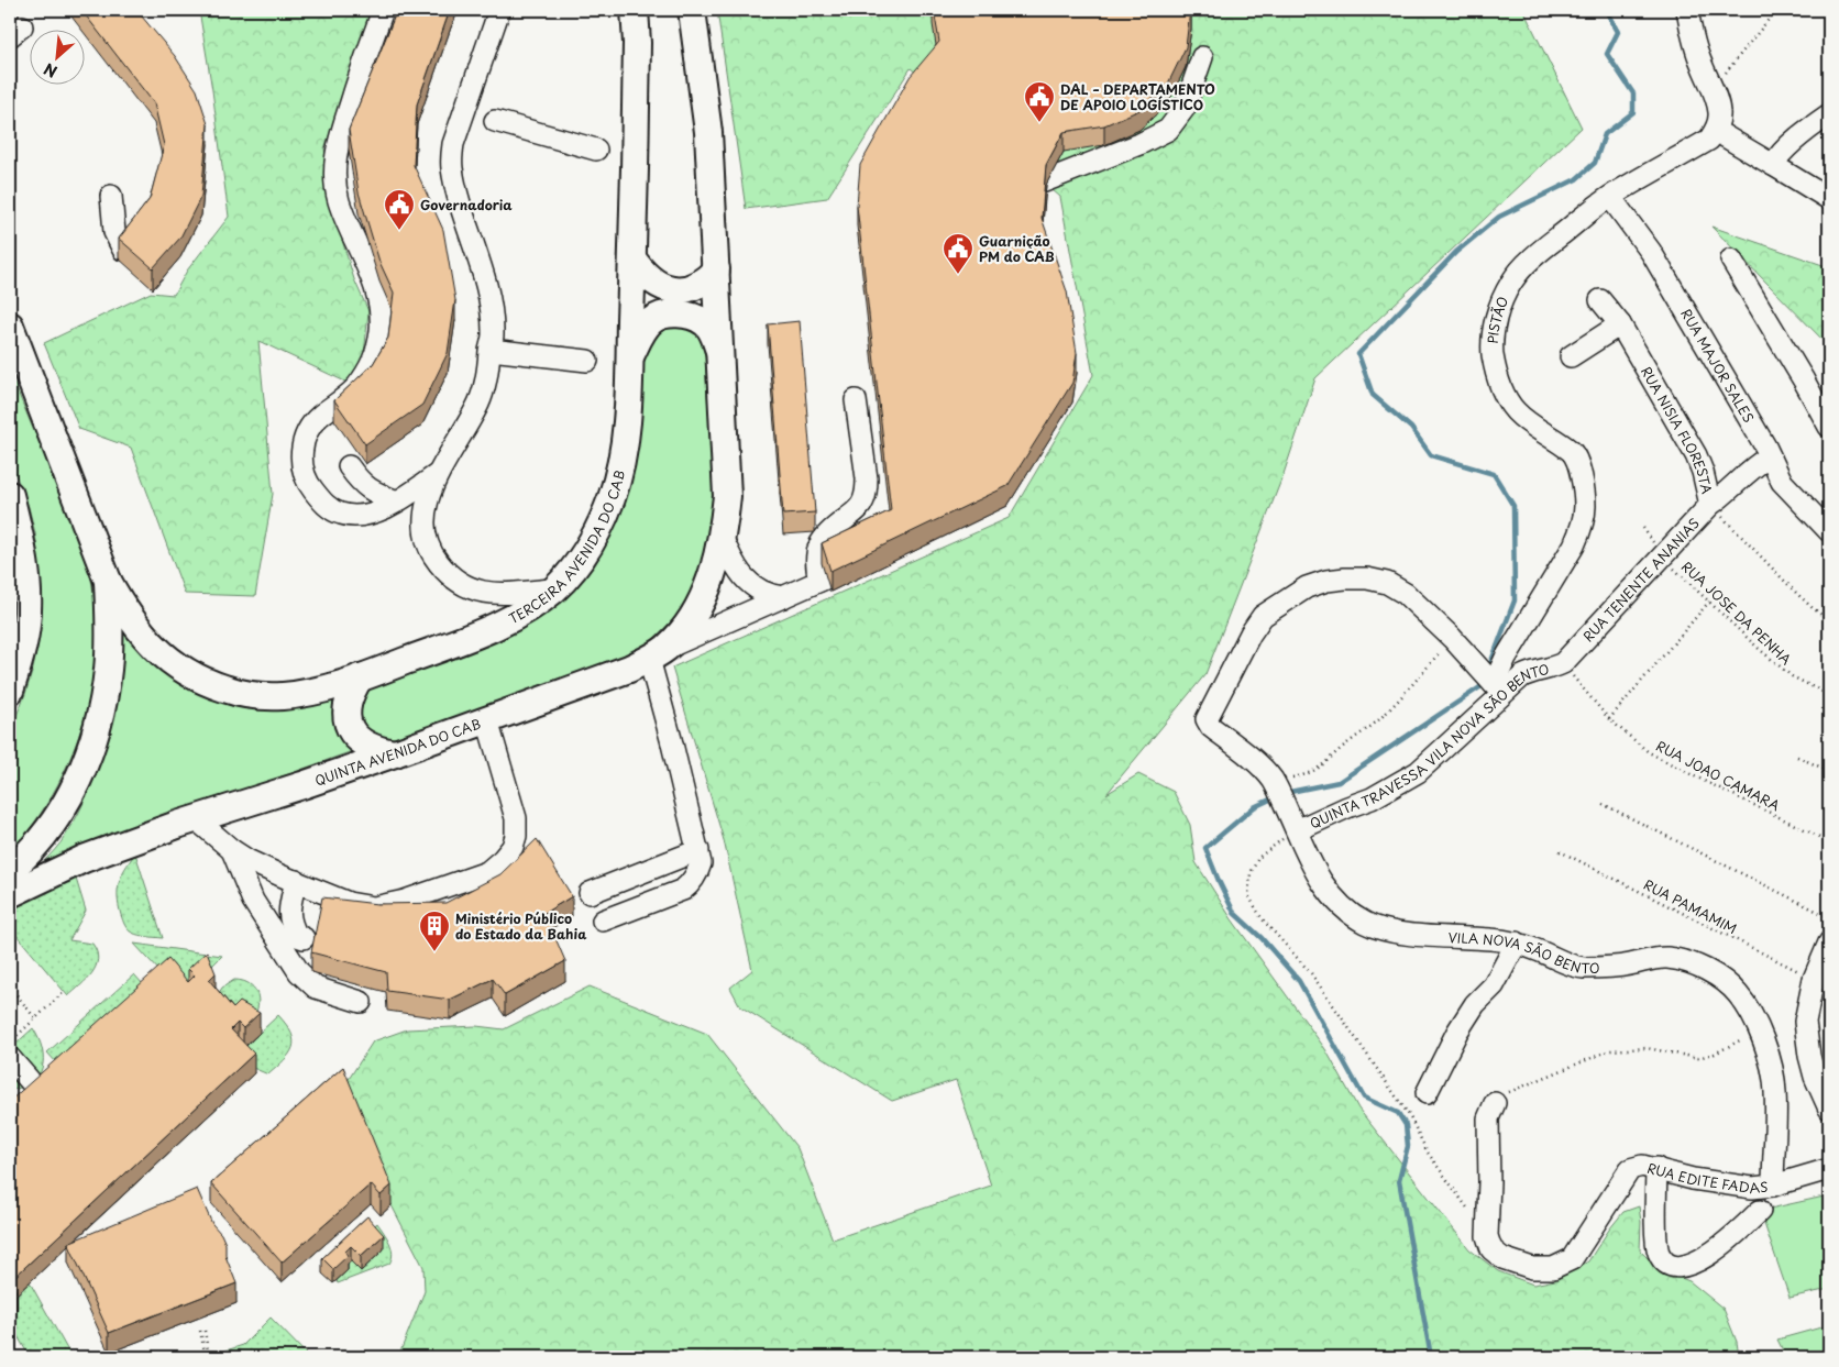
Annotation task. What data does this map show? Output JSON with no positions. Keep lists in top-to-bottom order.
{
  "streets": {
    "main road": ["TERCEIRA AVENIDA DO CAB", "QUINTA AVENIDA DO CAB"],
    "street": [
      "PISTÃO",
      "RUA MAJOR SALES",
      "RUA NISIA FLORESTA",
      "RUA TENENTE ANANIAS",
      "QUINTA TRAVESSA VILA NOVA SÃO BENTO",
      "VILA NOVA SÃO BENTO",
      "RUA EDITE FADAS"
    ],
    "path": ["RUA JOSE DA PENHA", "RUA JOAO CAMARA", "RUA PAMAMIM"]
  },
  "crossings": [
    ["PISTÃO", "RUA MAJOR SALES"],
    ["PISTÃO", "QUINTA TRAVESSA VILA NOVA SÃO BENTO"],
    ["RUA MAJOR SALES", "RUA TENENTE ANANIAS"],
    ["RUA NISIA FLORESTA", "RUA TENENTE ANANIAS"],
    ["RUA TENENTE ANANIAS", "RUA JOSE DA PENHA"],
    ["RUA TENENTE ANANIAS", "QUINTA TRAVESSA VILA NOVA SÃO BENTO"],
    ["RUA TENENTE ANANIAS", "RUA JOAO CAMARA"],
    ["QUINTA TRAVESSA VILA NOVA SÃO BENTO", "RUA JOAO CAMARA"],
    ["QUINTA TRAVESSA VILA NOVA SÃO BENTO", "VILA NOVA SÃO BENTO"],
    ["VILA NOVA SÃO BENTO", "RUA EDITE FADAS"]
  ],
  "places": {
    "public building": ["DAL – DEPARTAMENTO DE APOIO LOGÍSTICO", "Governadoria", "Guarnição PM do CAB"],
    "building": ["Ministério Público do Estado da Bahia"]
  },
  "north": "bottom left"
}
